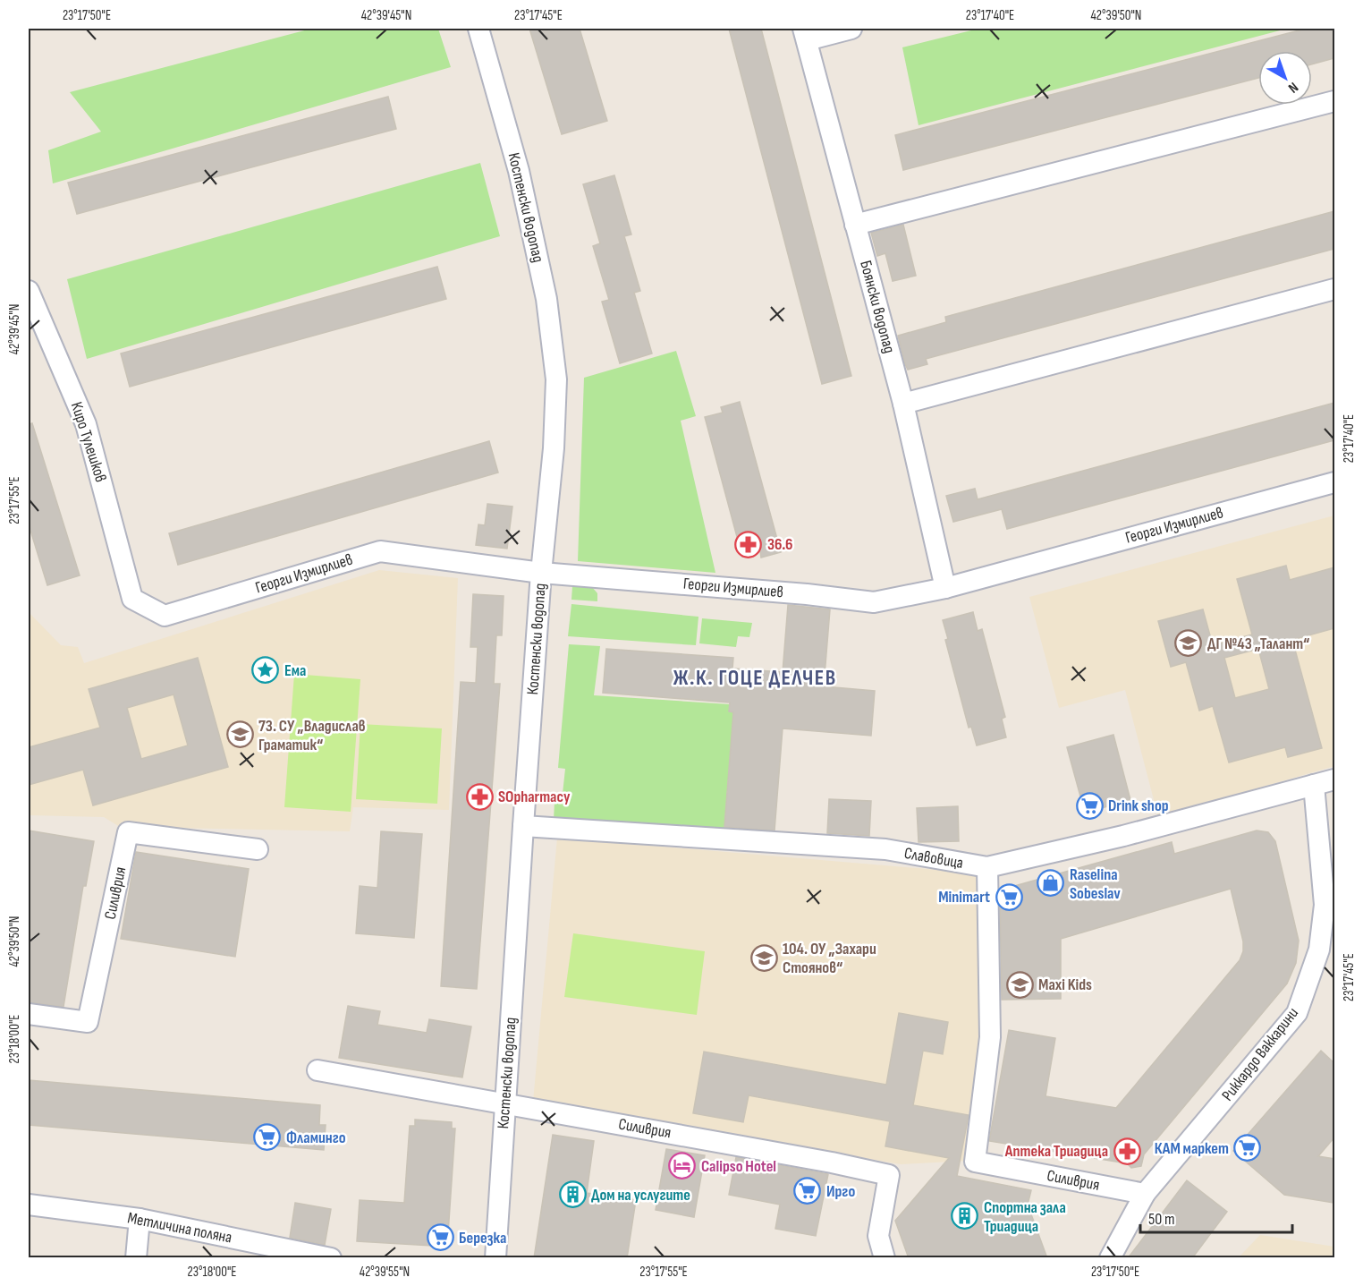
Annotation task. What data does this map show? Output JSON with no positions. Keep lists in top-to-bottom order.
{
  "streets": {
    "street": [
      "Костенски водопад",
      "Боянски водопад",
      "Киро Тулешков",
      "Георги Измирлиев",
      "Славовица",
      "Силиврия",
      "Риккардо Ваккарини",
      "Метличина поляна"
    ]
  },
  "crossings": [
    ["Костенски водопад", "Георги Измирлиев"],
    ["Костенски водопад", "Славовица"],
    ["Костенски водопад", "Силиврия"],
    ["Боянски водопад", "Георги Измирлиев"],
    ["Киро Тулешков", "Георги Измирлиев"],
    ["Славовица", "Силиврия"],
    ["Славовица", "Риккардо Ваккарини"],
    ["Силиврия", "Риккардо Ваккарини"]
  ],
  "districts": ["Ж.К. ГОЦЕ ДЕЛЧЕВ"],
  "places": {
    "pharmacy": ["36.6", "SOpharmacy", "Аптека Триадица"],
    "school or university": [
      "ДГ №43 „Талант“",
      "73. СУ „Владислав Граматик“",
      "104. ОУ „Захари Стоянов“",
      "Maxi Kids"
    ],
    "place": ["Ема"],
    "supermarket": [
      "Drink shop",
      "Minimart",
      "Фламинго",
      "КАМ маркет",
      "Ирго",
      "Березка"
    ],
    "shop": ["Raselina Sobeslav"],
    "hotel": ["Calipso Hotel"],
    "building": ["Дом на услугите", "Спортна зала Триадица"]
  },
  "scale_bar": "50 m",
  "north": "bottom right",
  "coordinates": [
    "23°17'50\"E",
    "42°39'45\"N",
    "23°17'45\"E",
    "23°17'40\"E",
    "42°39'50\"N",
    "23°17'55\"E",
    "23°18'00\"E",
    "42°39'55\"N"
  ]
}
